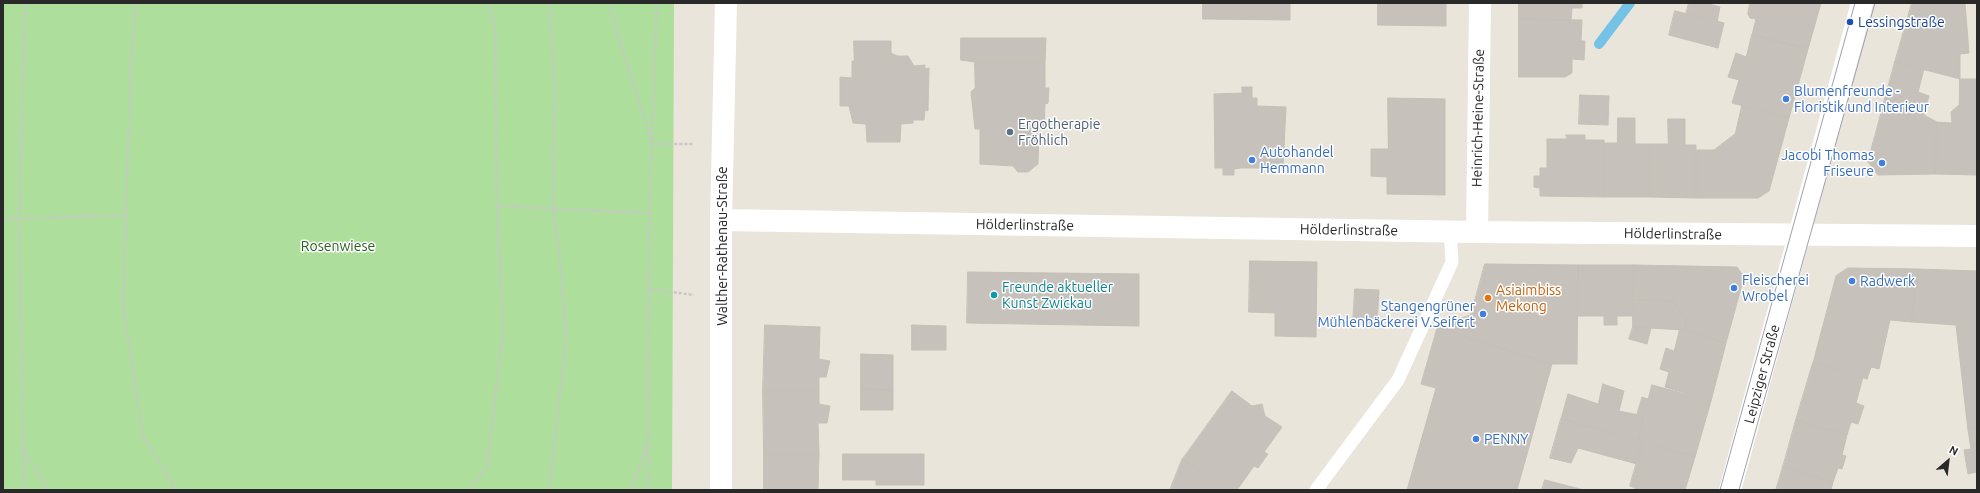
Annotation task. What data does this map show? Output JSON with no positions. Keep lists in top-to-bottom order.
{
  "streets": {
    "street": [
      "Heinrich-Heine-Straße",
      "Hölderlinstraße",
      "Walther-Rathenau-Straße",
      "Leipziger Straße"
    ]
  },
  "crossings": [
    ["Heinrich-Heine-Straße", "Hölderlinstraße"],
    ["Hölderlinstraße", "Walther-Rathenau-Straße"],
    ["Hölderlinstraße", "Leipziger Straße"]
  ],
  "parks": ["Rosenwiese"],
  "places": [
    "Lessingstraße",
    "Blumenfreunde - Floristik und Interieur",
    "Ergotherapie Fröhlich",
    "Autohandel Hemmann",
    "Jacobi Thomas Friseure",
    "Radwerk",
    "Fleischerei Wrobel",
    "Freunde aktueller Kunst Zwickau",
    "Asiaimbiss Mekong",
    "Stangengrüner Mühlenbäckerei V.Seifert",
    "PENNY"
  ],
  "north": "top right"
}
